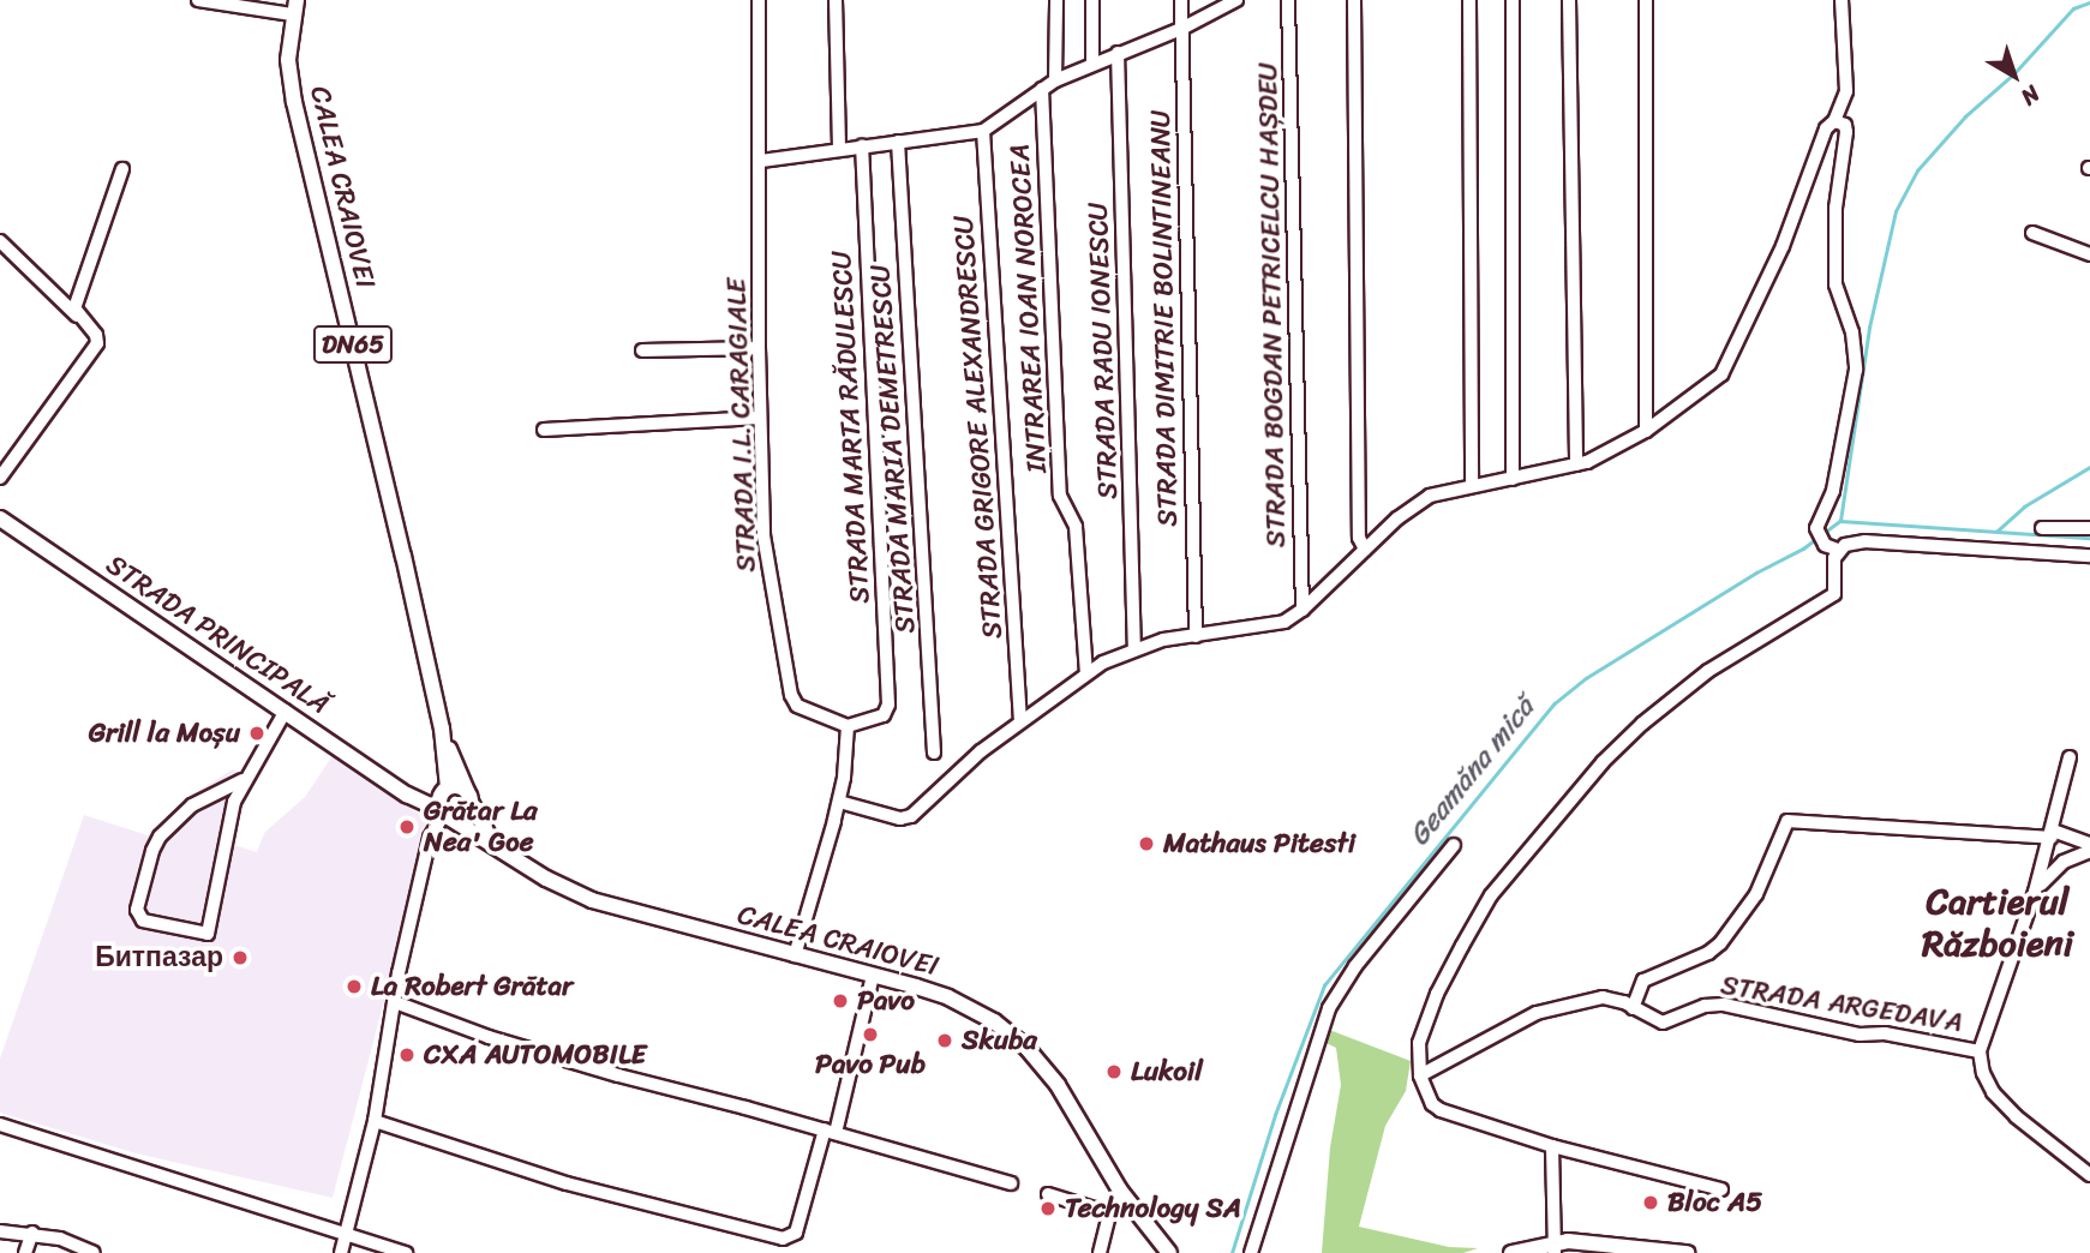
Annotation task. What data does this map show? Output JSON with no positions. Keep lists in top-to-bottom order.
{
  "streets": {
    "main road": ["CALEA CRAIOVEI", "DN65", "STRADA PRINCIPALĂ"],
    "street": [
      "STRADA BOGDAN PETRICELCU HAȘDEU",
      "INTRAREA IOAN NOROCEA",
      "STRADA DIMITRIE BOLINTINEANU",
      "STRADA RADU IONESCU",
      "STRADA I.L. CARAGIALE",
      "STRADA MARTA RĂDULESCU",
      "STRADA GRIGORE ALEXANDRESCU",
      "STRADA MARIA DEMETRESCU",
      "STRADA ARGEDAVA"
    ]
  },
  "crossings": [
    ["CALEA CRAIOVEI", "DN65"],
    ["CALEA CRAIOVEI", "STRADA PRINCIPALĂ"],
    ["DN65", "STRADA PRINCIPALĂ"],
    ["STRADA I.L. CARAGIALE", "STRADA MARTA RĂDULESCU"]
  ],
  "districts": ["Cartierul Războieni"],
  "water": ["Geamăna mică"],
  "places": [
    "Grill la Moșu",
    "Grătar La Nea' Goe",
    "Mathaus Pitesti",
    "Битпазар",
    "La Robert Grătar",
    "Pavo",
    "Pavo Pub",
    "Skuba",
    "CXA AUTOMOBILE",
    "Lukoil",
    "Bloc A5",
    "Technology SA"
  ],
  "north": "bottom right"
}
